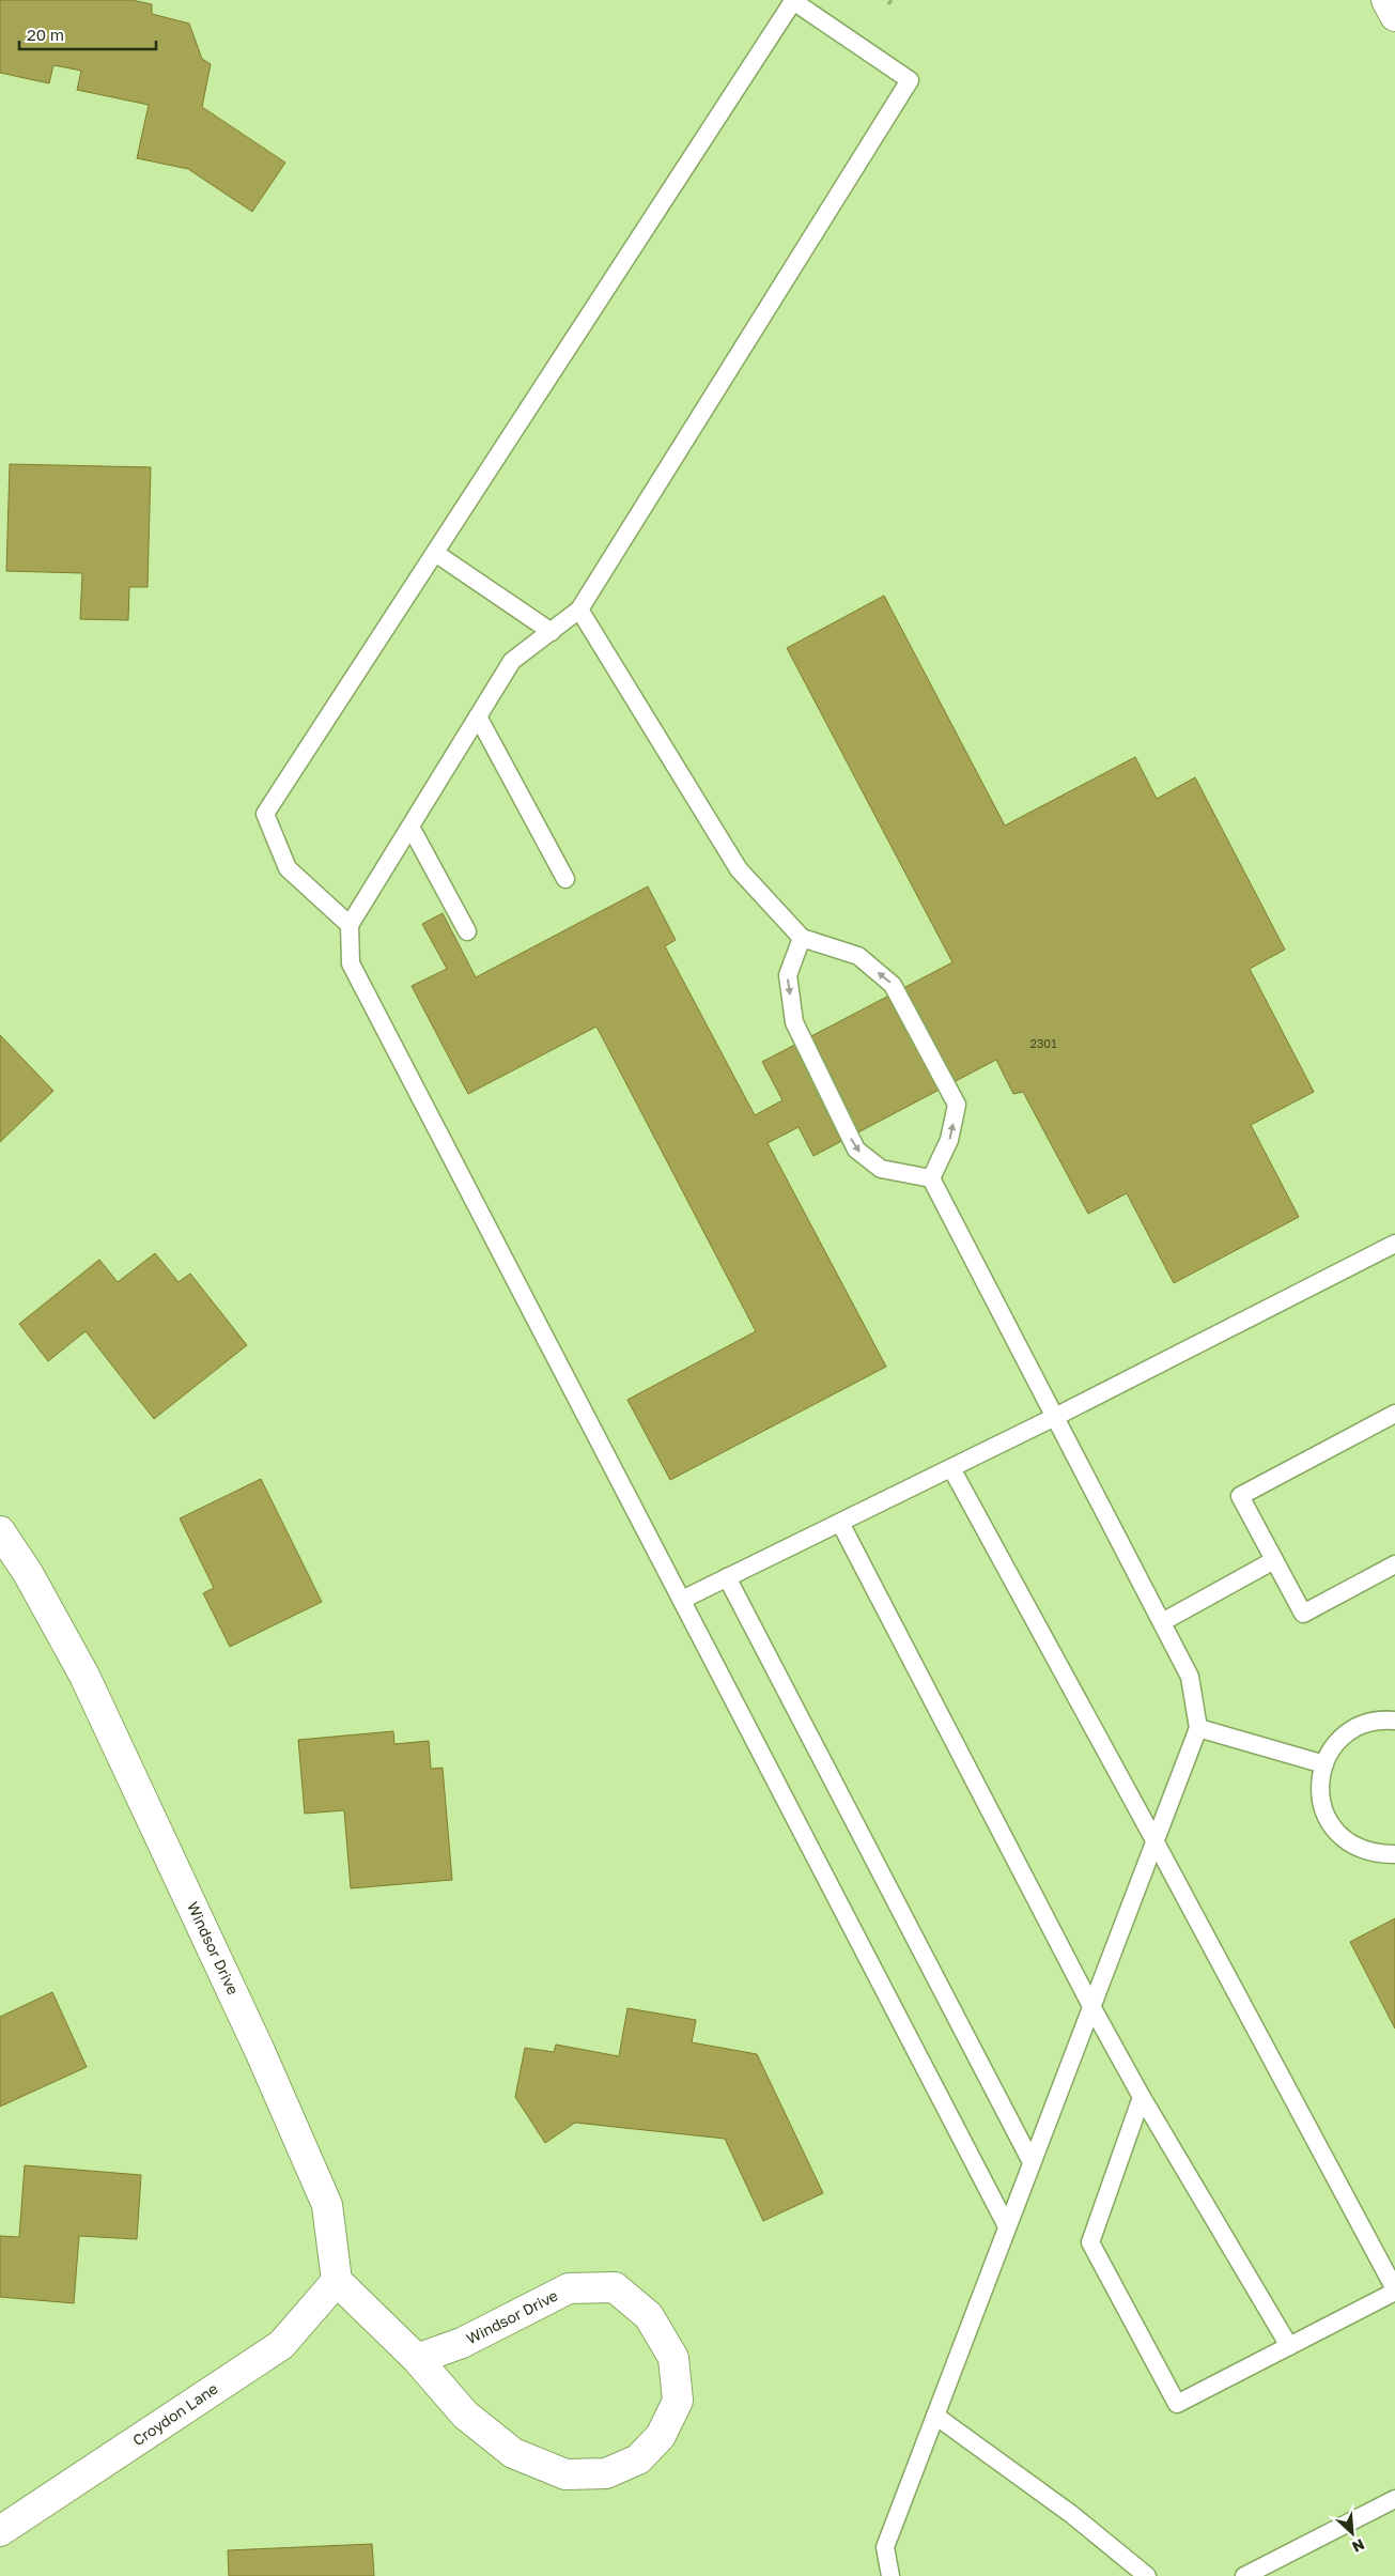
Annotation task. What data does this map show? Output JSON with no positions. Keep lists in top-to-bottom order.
{
  "streets": {
    "street": ["Windsor Drive", "Croydon Lane"]
  },
  "crossings": [
    ["Windsor Drive", "Croydon Lane"]
  ],
  "house_numbers": ["2301"],
  "scale_bar": "20 m",
  "north": "bottom right"
}
